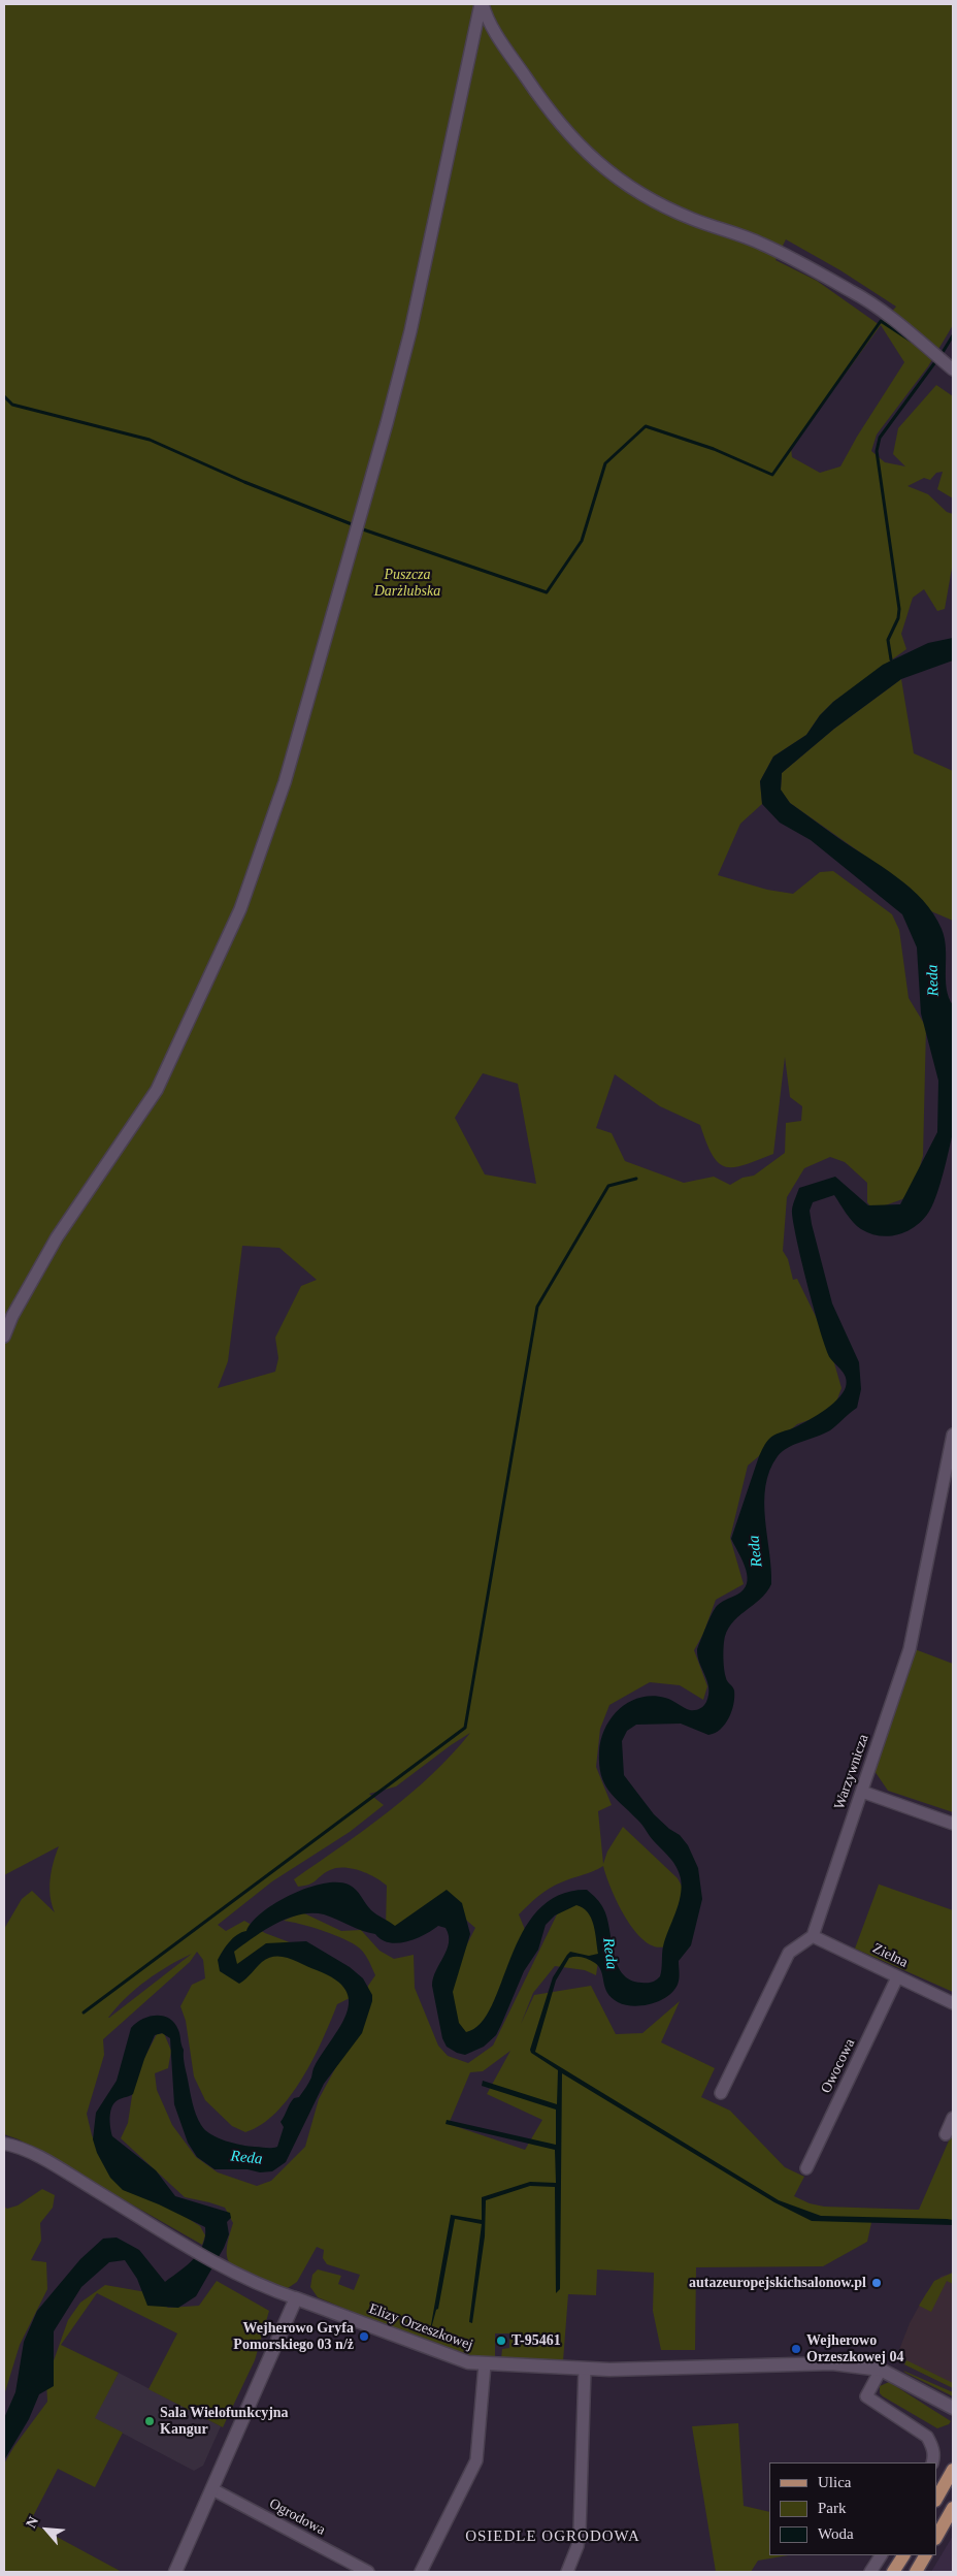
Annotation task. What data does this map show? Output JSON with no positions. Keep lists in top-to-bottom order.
{
  "streets": {
    "street": [
      "Warzywnicza",
      "Zielna",
      "Owocowa",
      "Elizy Orzeszkowej",
      "Ogrodowa"
    ]
  },
  "crossings": [
    ["Warzywnicza", "Zielna"],
    ["Zielna", "Owocowa"]
  ],
  "districts": ["OSIEDLE OGRODOWA"],
  "water": ["Reda"],
  "parks": ["Puszcza Darżlubska"],
  "places": [
    "autazeuropejskichsalonow.pl",
    "Wejherowo Gryfa Pomorskiego 03 n/ż",
    "T-95461",
    "Wejherowo Orzeszkowej 04",
    "Sala Wielofunkcyjna Kangur"
  ],
  "legend": ["Ulica", "Park", "Woda"],
  "north": "top left"
}
